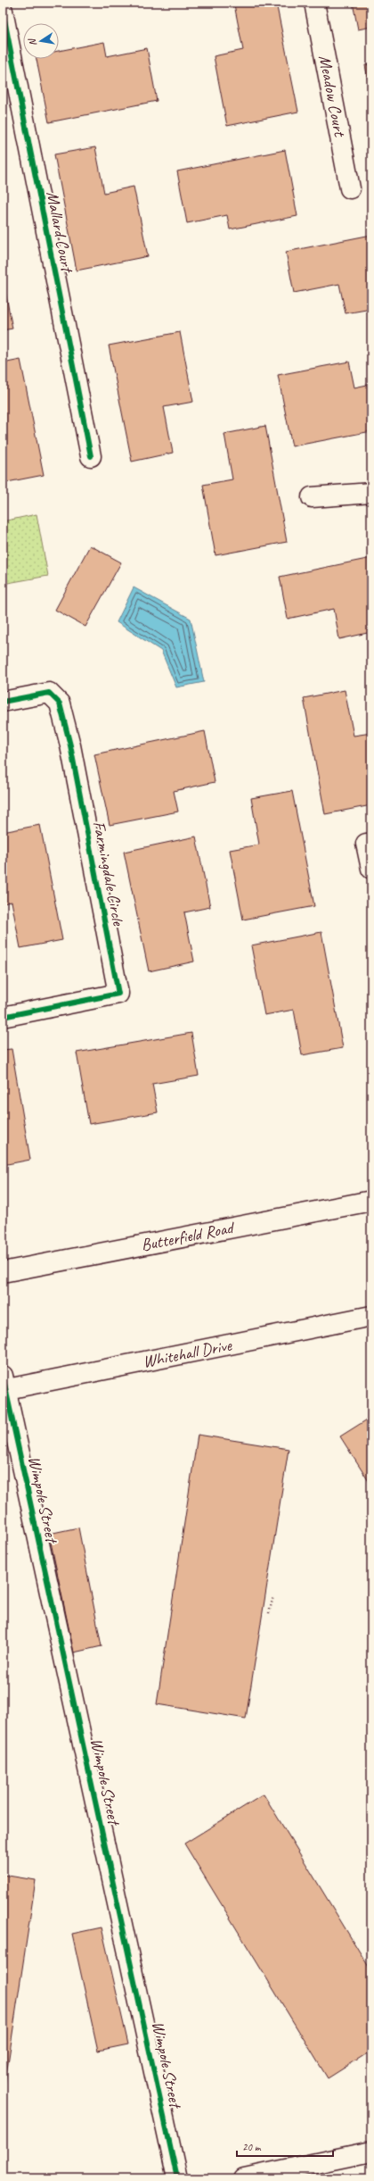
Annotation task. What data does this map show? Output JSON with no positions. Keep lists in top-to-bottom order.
{
  "streets": {
    "street": [
      "Meadow Court",
      "Mallard Court",
      "Farmingdale Circle",
      "Butterfield Road",
      "Whitehall Drive",
      "Wimpole Street"
    ]
  },
  "crossings": [
    ["Whitehall Drive", "Wimpole Street"]
  ],
  "scale_bar": "20 m",
  "north": "left"
}
